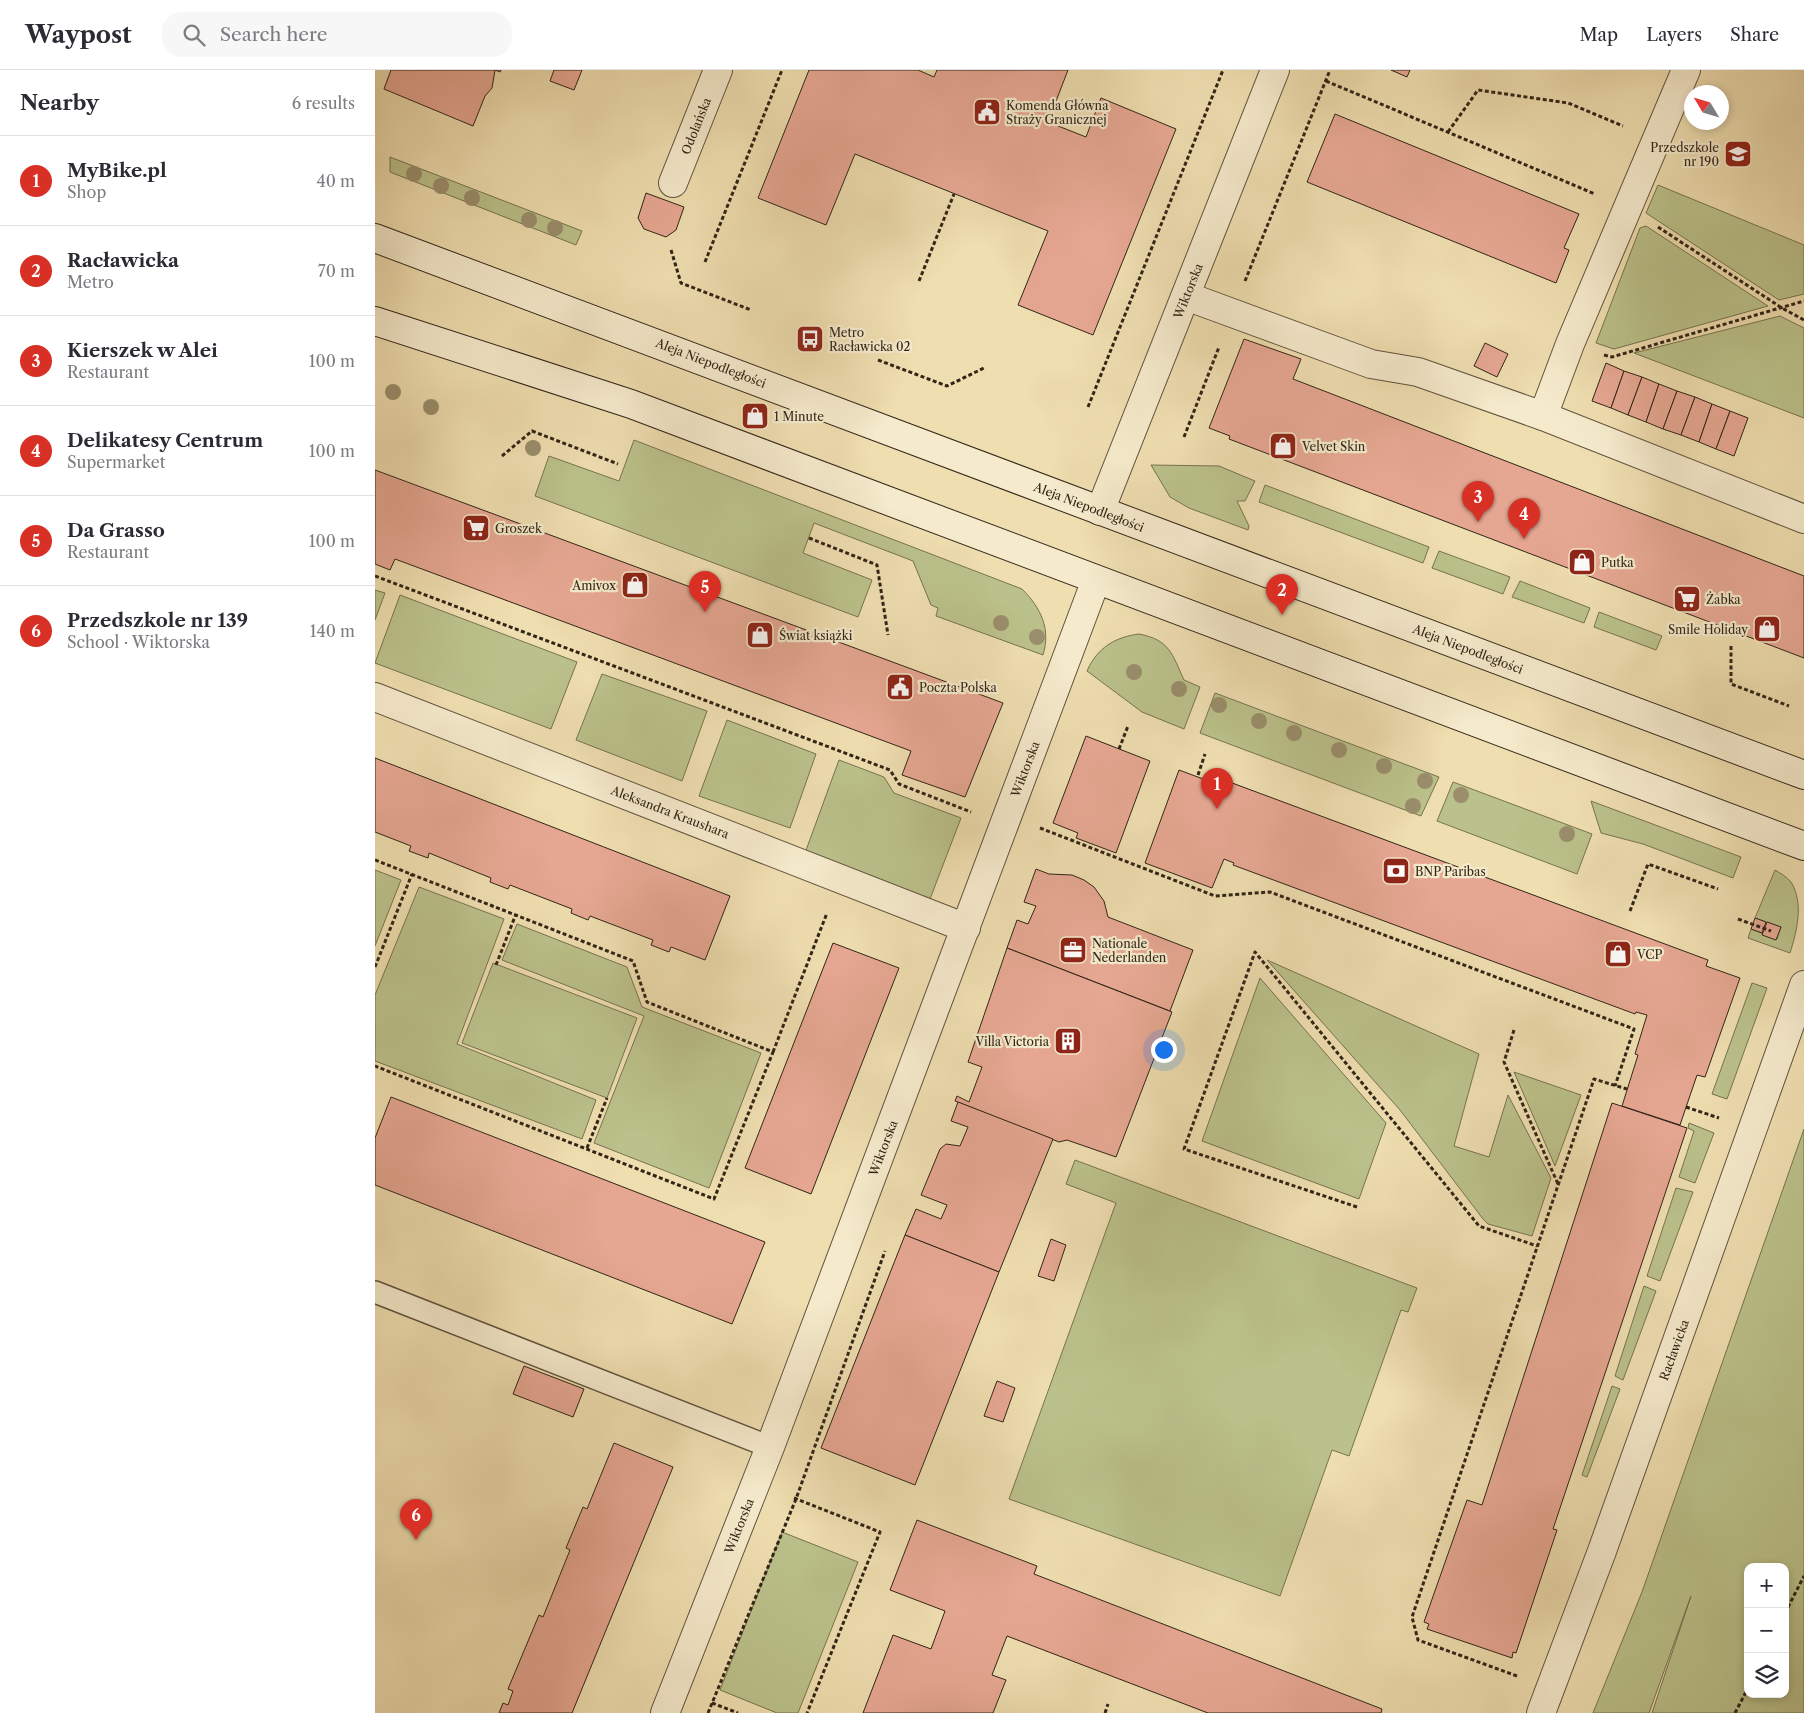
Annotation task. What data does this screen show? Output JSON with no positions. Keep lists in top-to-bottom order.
{
  "streets": {
    "street": [
      "Odolańska",
      "Wiktorska",
      "Aleja Niepodległości",
      "Aleksandra Kraushara",
      "Racławicka"
    ]
  },
  "crossings": [
    ["Wiktorska", "Aleja Niepodległości"],
    ["Wiktorska", "Aleksandra Kraushara"]
  ],
  "places": {
    "public building": ["Komenda Główna Straży Granicznej", "Poczta Polska"],
    "school or university": ["Przedszkole nr 190"],
    "bus stop": ["Metro Racławicka 02"],
    "shop": [
      "1 Minute",
      "Velvet Skin",
      "Putka",
      "Amivox",
      "Smile Holiday",
      "Świat książki",
      "VCP"
    ],
    "supermarket": ["Groszek", "Żabka"],
    "bank": ["BNP Paribas"],
    "office": ["Nationale Nederlanden"],
    "building": ["Villa Victoria"]
  },
  "north": "top left",
  "page": {
    "header": "Waypost",
    "search": "Search here",
    "nav": ["Map", "Layers", "Share"],
    "heading": ["Nearby", "6 results"],
    "list": [
      {
        "mark": "1",
        "name": "MyBike.pl",
        "note": "Shop",
        "value": "40 m"
      },
      {
        "mark": "2",
        "name": "Racławicka",
        "note": "Metro",
        "value": "70 m"
      },
      {
        "mark": "3",
        "name": "Kierszek w Alei",
        "note": "Restaurant",
        "value": "100 m"
      },
      {
        "mark": "4",
        "name": "Delikatesy Centrum",
        "note": "Supermarket",
        "value": "100 m"
      },
      {
        "mark": "5",
        "name": "Da Grasso",
        "note": "Restaurant",
        "value": "100 m"
      },
      {
        "mark": "6",
        "name": "Przedszkole nr 139",
        "note": "School · Wiktorska",
        "value": "140 m"
      }
    ],
    "pins": [
      "3",
      "4",
      "5",
      "2",
      "1",
      "6"
    ],
    "map_buttons": ["+", "−"]
  }
}
